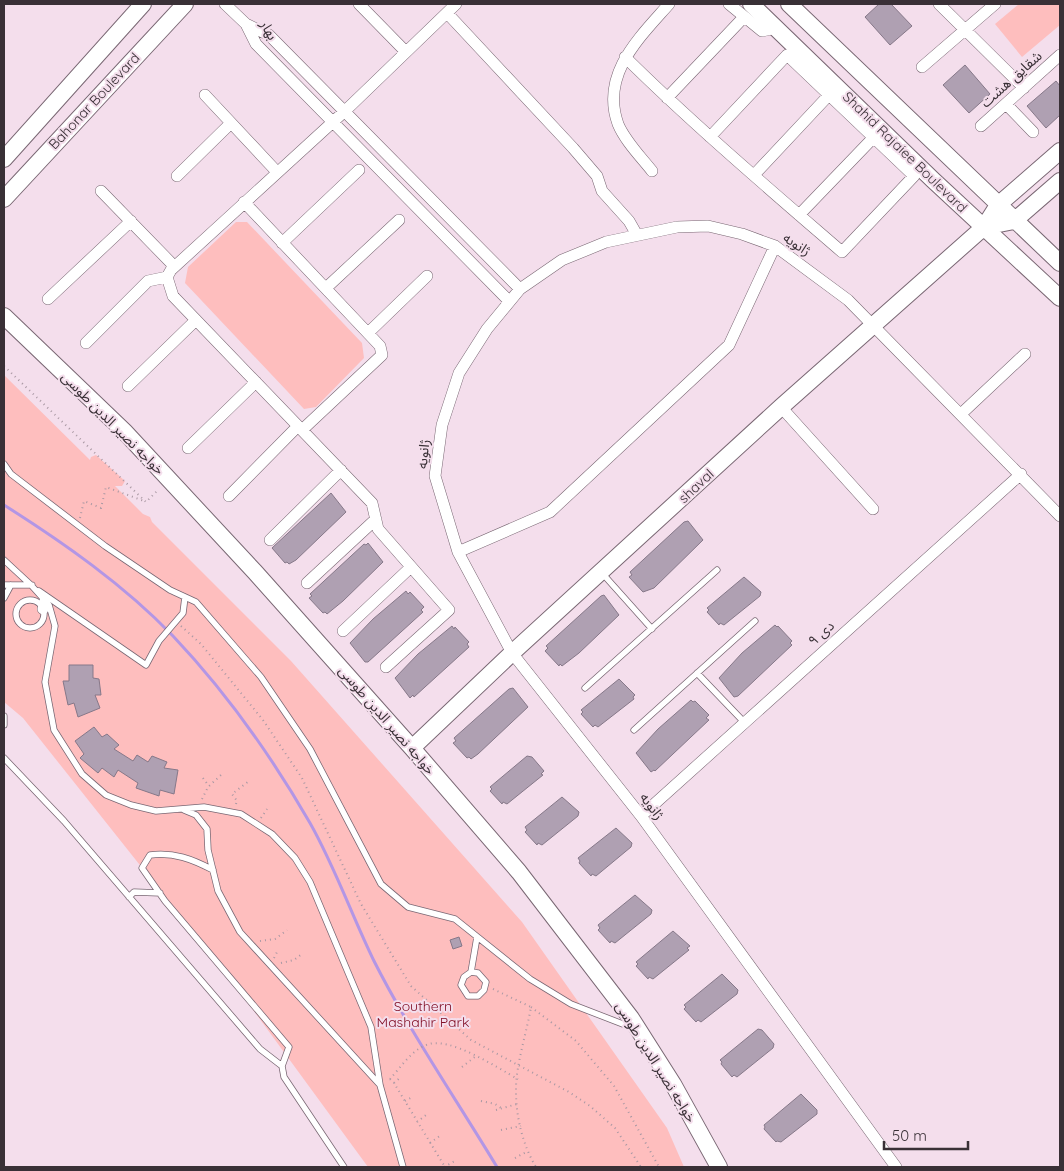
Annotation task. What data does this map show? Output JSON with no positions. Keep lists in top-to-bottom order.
{
  "streets": {
    "street": [
      "بهار",
      "شقایق هشت",
      "Bahonar Boulevard",
      "Shahid Rajaiee Boulevard",
      "ژانویه",
      "خواجه نصیر الدین طوسی",
      "shaval",
      "۹ دی"
    ]
  },
  "crossings": [
    ["بهار", "ژانویه"],
    ["Shahid Rajaiee Boulevard", "shaval"],
    ["ژانویه", "shaval"],
    ["ژانویه", "۹ دی"],
    ["خواجه نصیر الدین طوسی", "shaval"]
  ],
  "parks": ["Southern Mashahir Park"],
  "scale_bar": "50 m"
}
